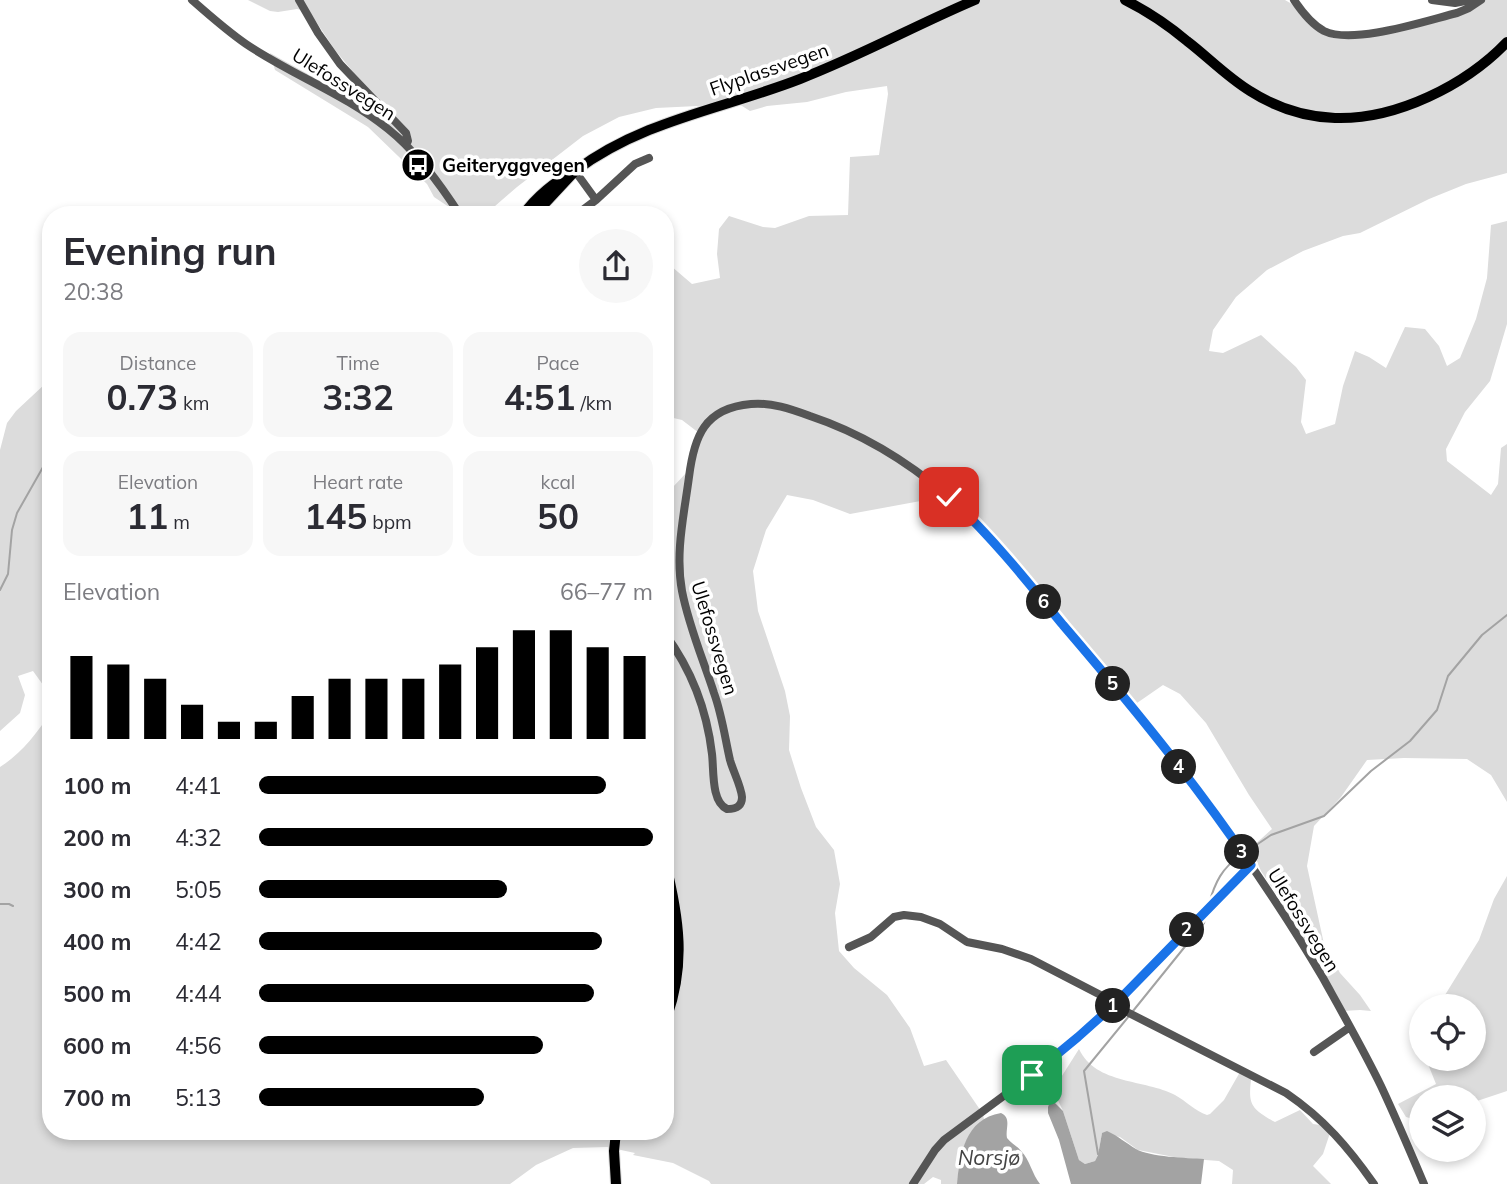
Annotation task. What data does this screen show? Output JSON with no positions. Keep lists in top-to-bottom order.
{
  "streets": {
    "main road": ["Flyplassvegen"],
    "street": ["Ulefossvegen"]
  },
  "water": ["Norsjø"],
  "places": {
    "bus stop": ["Geiteryggvegen"]
  },
  "page": {
    "heading": ["Evening run", "20:38"],
    "stats": [
      ["Distance", "0.73 km"],
      ["Time", "3:32"],
      ["Pace", "4:51 /km"],
      ["Elevation", "11 m"],
      ["Heart rate", "145 bpm"],
      ["kcal", "50"]
    ],
    "chart": ["Elevation", "66–77 m"],
    "pins": [
      "6",
      "5",
      "4",
      "3",
      "2",
      "1"
    ],
    "list": [
      {
        "name": "100 m",
        "note": "4:41"
      },
      {
        "name": "200 m",
        "note": "4:32"
      },
      {
        "name": "300 m",
        "note": "5:05"
      },
      {
        "name": "400 m",
        "note": "4:42"
      },
      {
        "name": "500 m",
        "note": "4:44"
      },
      {
        "name": "600 m",
        "note": "4:56"
      },
      {
        "name": "700 m",
        "note": "5:13"
      }
    ]
  }
}
